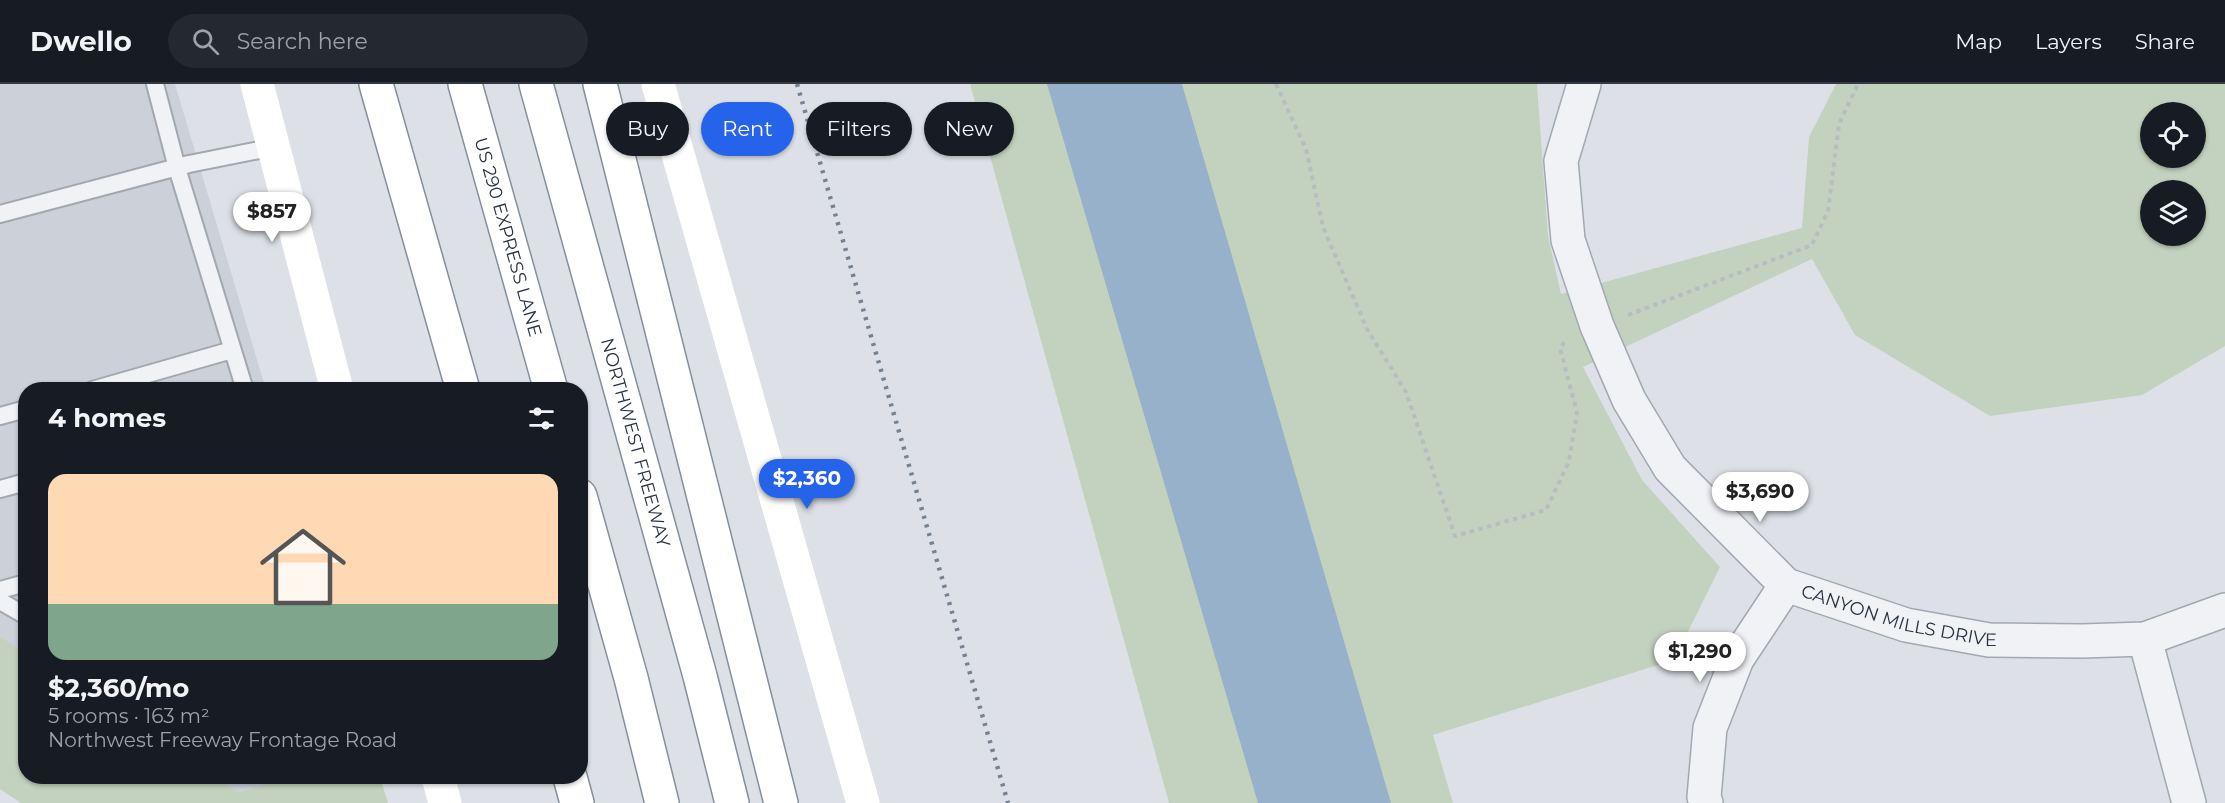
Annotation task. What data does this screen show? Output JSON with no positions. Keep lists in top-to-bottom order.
{
  "streets": {
    "main road": ["US 290 EXPRESS LANE", "NORTHWEST FREEWAY"],
    "street": ["CANYON MILLS DRIVE"]
  },
  "page": {
    "header": "Dwello",
    "search": "Search here",
    "nav": ["Map", "Layers", "Share"],
    "chip": [
      "Buy",
      "Rent",
      "Filters",
      "New"
    ],
    "price": [
      "$857",
      "$2,360",
      "$3,690",
      "$1,290"
    ],
    "heading": "4 homes",
    "list": [
      {
        "name": "$2,360/mo",
        "note": "5 rooms · 163 m² · Northwest Freeway Frontage Road"
      }
    ]
  }
}
